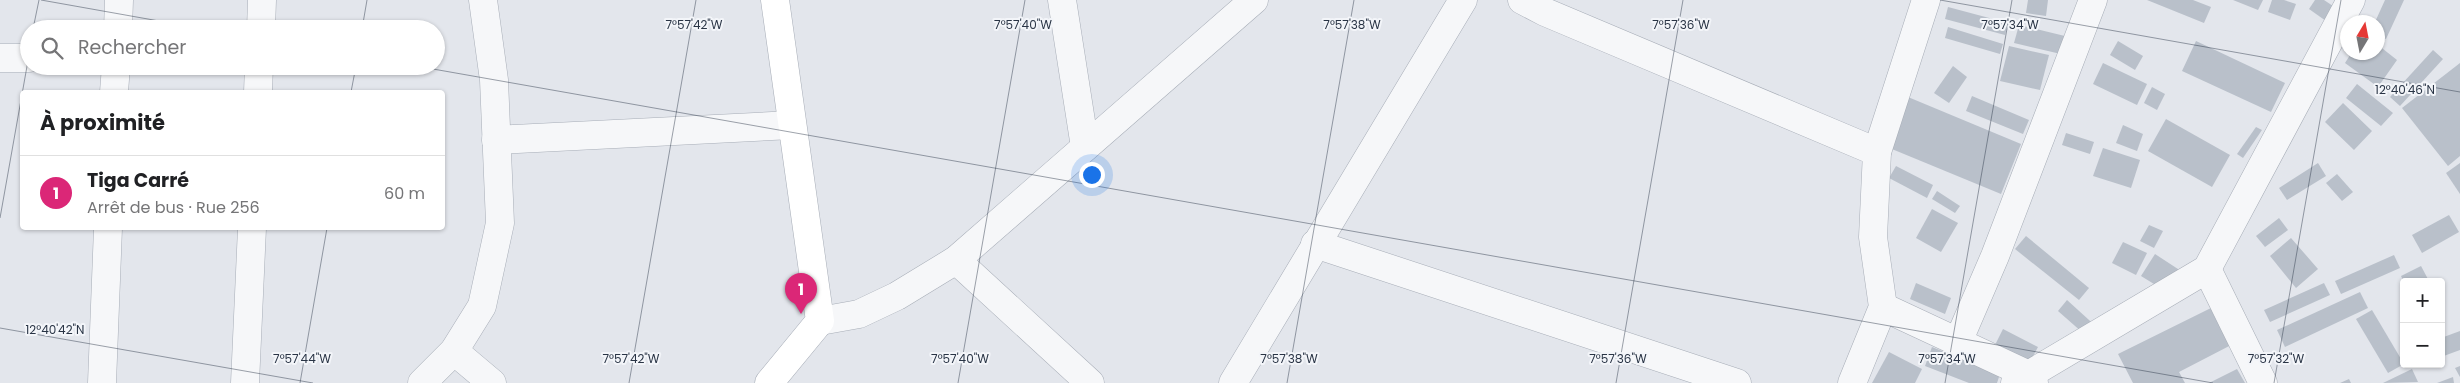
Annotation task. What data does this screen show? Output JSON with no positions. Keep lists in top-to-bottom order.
{
  "north": "top",
  "page": {
    "search": "Rechercher",
    "heading": "À proximité",
    "list": [
      {
        "mark": "1",
        "name": "Tiga Carré",
        "note": "Arrêt de bus · Rue 256",
        "value": "60 m"
      }
    ],
    "pins": "1",
    "map_buttons": ["+", "−"]
  },
  "coordinates": [
    "7°57'38\"W",
    "7°57'42\"W",
    "7°57'40\"W",
    "7°57'36\"W",
    "7°57'34\"W",
    "12°40'46\"N",
    "12°40'42\"N",
    "7°57'44\"W",
    "7°57'32\"W"
  ]
}
